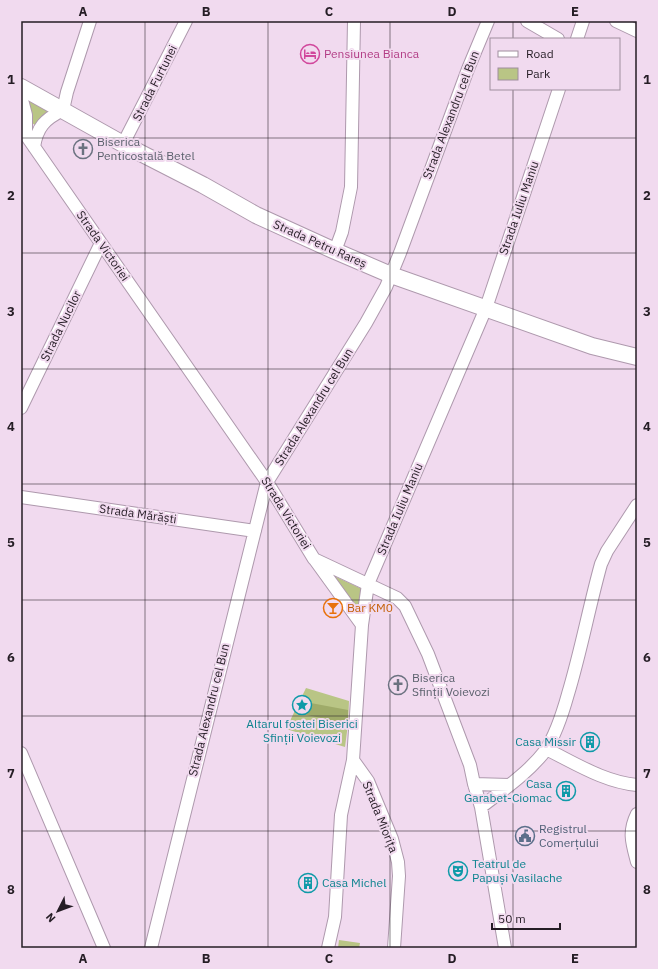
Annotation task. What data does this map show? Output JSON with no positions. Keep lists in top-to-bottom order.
{
  "streets": {
    "main road": ["Strada Petru Rareș"],
    "street": [
      "Strada Furtunei",
      "Strada Alexandru cel Bun",
      "Strada Iuliu Maniu",
      "Strada Victoriei",
      "Strada Nucilor",
      "Strada Mărăști",
      "Strada Miorița"
    ]
  },
  "crossings": [
    ["Strada Furtunei", "Strada Petru Rareș"],
    ["Strada Alexandru cel Bun", "Strada Petru Rareș"],
    ["Strada Alexandru cel Bun", "Strada Victoriei"],
    ["Strada Alexandru cel Bun", "Strada Mărăști"],
    ["Strada Iuliu Maniu", "Strada Petru Rareș"],
    ["Strada Iuliu Maniu", "Strada Victoriei"],
    ["Strada Iuliu Maniu", "Strada Miorița"],
    ["Strada Victoriei", "Strada Nucilor"]
  ],
  "places": {
    "hotel": ["Pensiunea Bianca"],
    "church": ["Biserica Penticostală Betel", "Biserica Sfinții Voievozi"],
    "bar": ["Bar KM0"],
    "place": ["Altarul fostei Biserici Sfinții Voievozi"],
    "building": ["Casa Missir", "Casa Garabet-Ciomac", "Casa Michel"],
    "public building": ["Registrul Comerțului"],
    "theatre": ["Teatrul de Papuși Vasilache"]
  },
  "legend": ["Road", "Park"],
  "scale_bar": "50 m",
  "north": "bottom left",
  "grid": {
    "columns": [
      "A",
      "B",
      "C",
      "D",
      "E"
    ],
    "rows": [
      "1",
      "2",
      "3",
      "4",
      "5",
      "6",
      "7",
      "8"
    ]
  }
}
